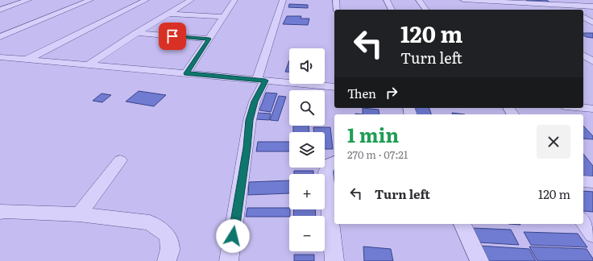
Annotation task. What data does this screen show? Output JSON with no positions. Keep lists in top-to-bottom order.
{
  "page": {
    "turn": ["120 m", "Turn left"],
    "map_buttons": ["+", "−"],
    "then": "Then",
    "heading": ["1 min", "270 m · 07:21"],
    "list": [
      {
        "name": "Turn left",
        "value": "120 m"
      }
    ]
  }
}
